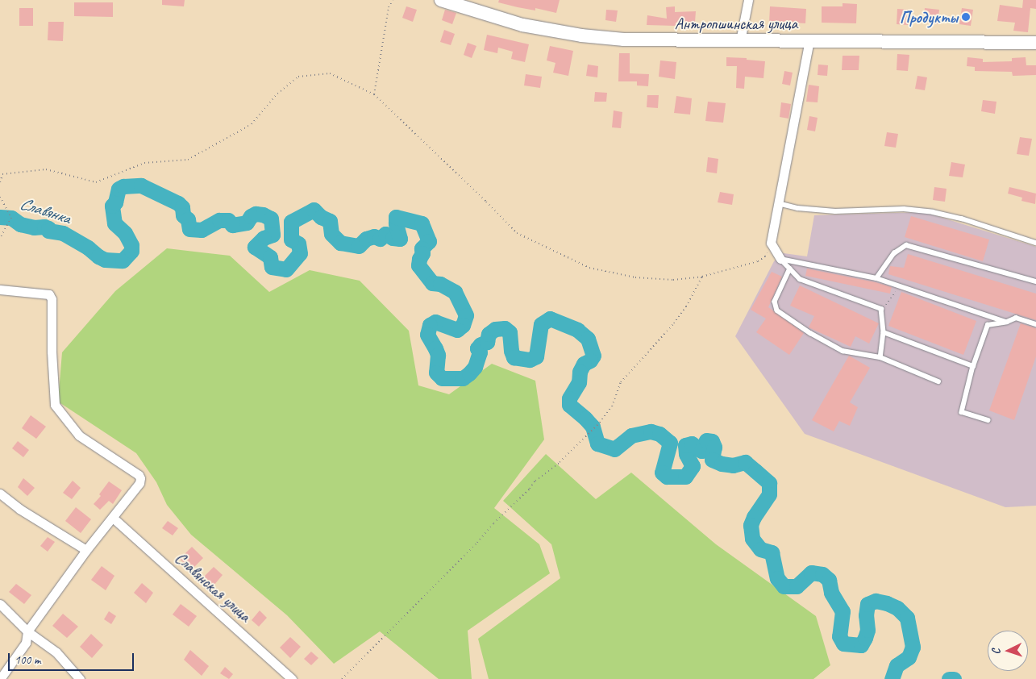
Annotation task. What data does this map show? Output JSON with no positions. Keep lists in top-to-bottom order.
{
  "streets": {
    "street": ["Антропшинская улица", "Славянская улица"]
  },
  "water": ["Славянка"],
  "places": ["Продукты"],
  "scale_bar": "100 m",
  "north": "left"
}
